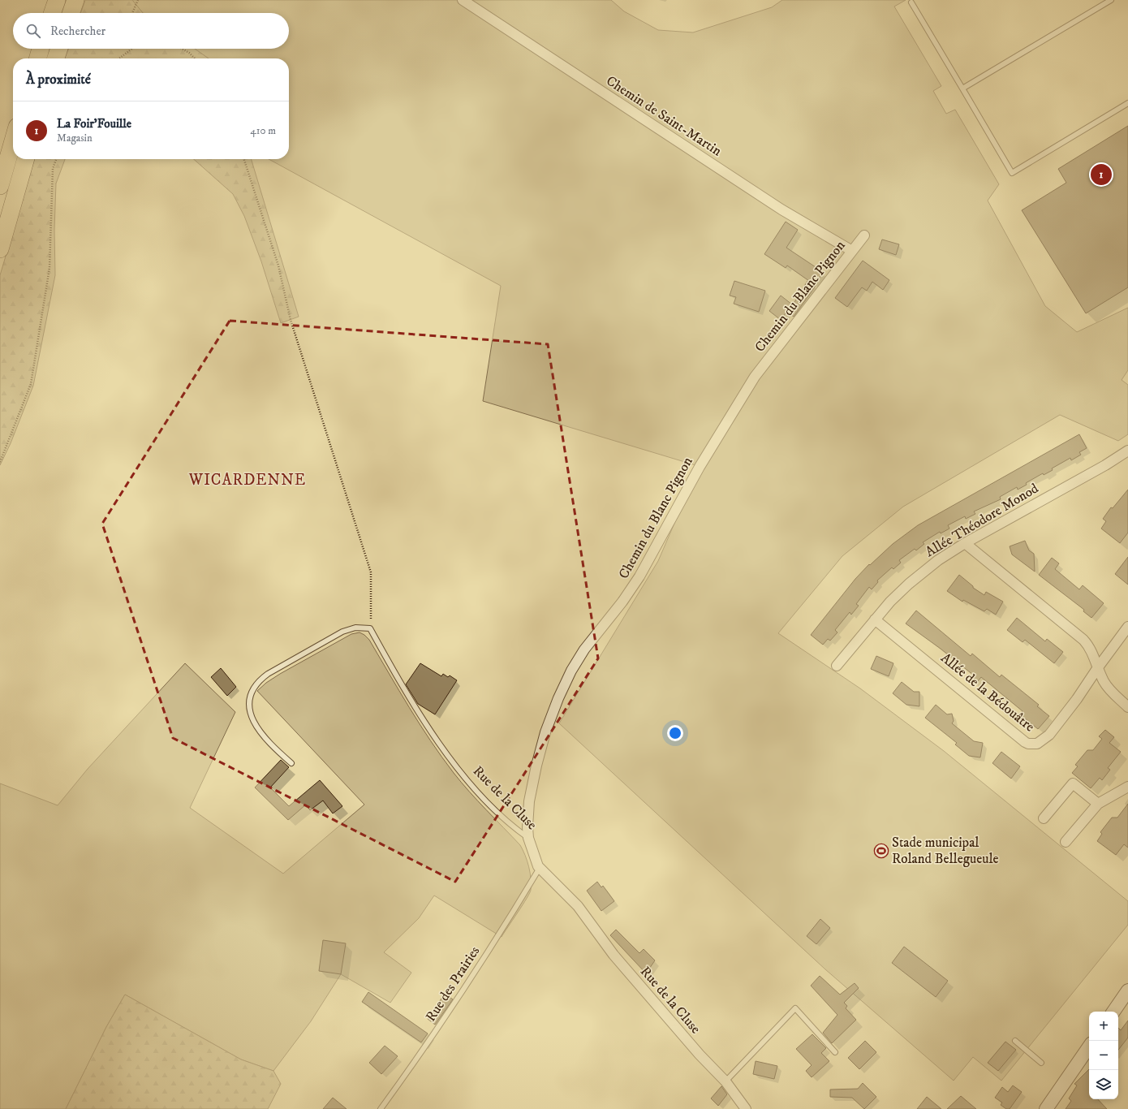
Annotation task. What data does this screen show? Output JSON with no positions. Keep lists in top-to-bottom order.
{
  "streets": {
    "street": [
      "Chemin de Saint-Martin",
      "Chemin du Blanc Pignon",
      "Allée Théodore Monod",
      "Allée de la Bédouâtre",
      "Rue de la Cluse"
    ],
    "lane": ["Rue des Prairies"]
  },
  "crossings": [
    ["Chemin de Saint-Martin", "Chemin du Blanc Pignon"],
    ["Chemin du Blanc Pignon", "Rue de la Cluse"],
    ["Allée Théodore Monod", "Allée de la Bédouâtre"],
    ["Rue de la Cluse", "Rue des Prairies"]
  ],
  "districts": ["WICARDENNE"],
  "places": {
    "sports": ["Stade municipal Roland Bellegueule"]
  },
  "page": {
    "search": "Rechercher",
    "heading": "À proximité",
    "list": [
      {
        "mark": "1",
        "name": "La Foir'Fouille",
        "note": "Magasin",
        "value": "410 m"
      }
    ],
    "pins": "1",
    "map_buttons": ["+", "−"]
  }
}
